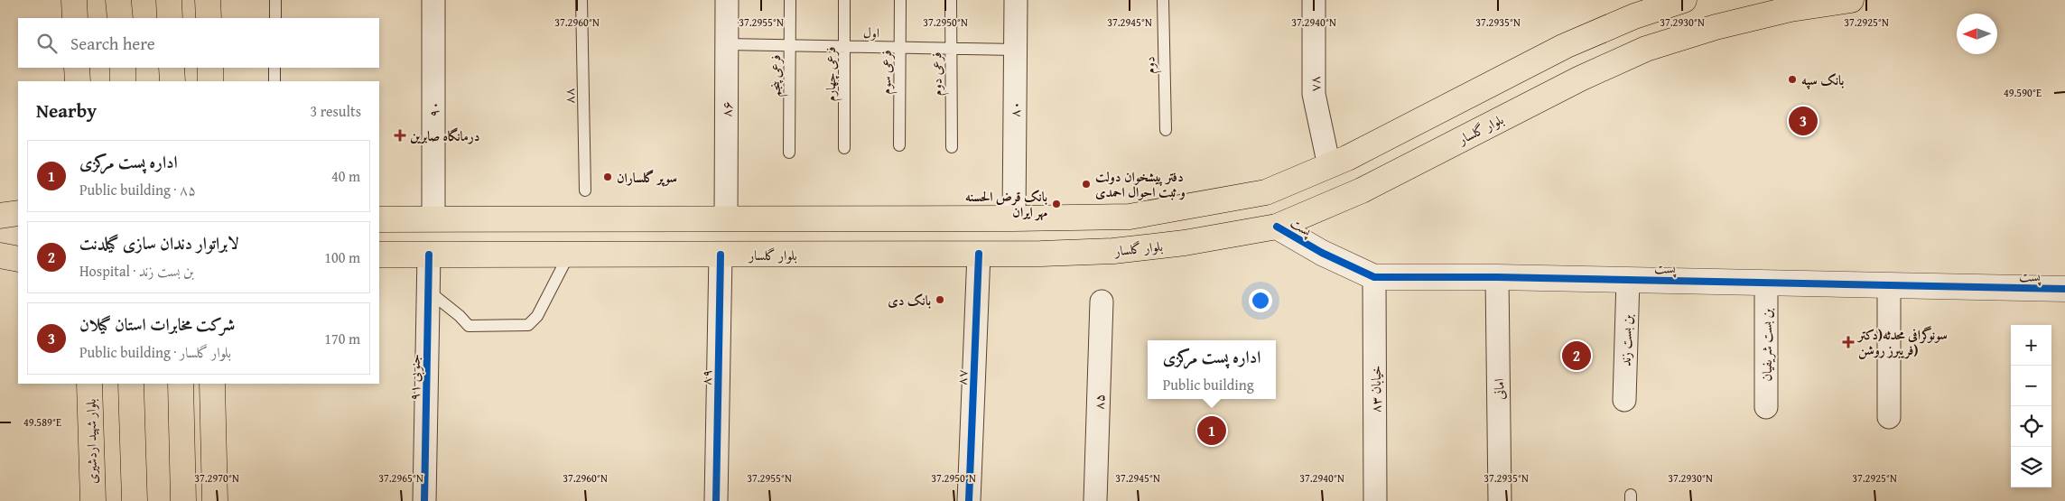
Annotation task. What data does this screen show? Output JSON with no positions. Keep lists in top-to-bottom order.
{
  "streets": {
    "main road": ["بلوار گلسار", "بلوار شهید اردشیری"],
    "street": [
      "۷۸",
      "۹۰",
      "۸۶",
      "۸۰",
      "پست",
      "بن بست زند",
      "بن بست شریفیان",
      "۹۱ جنوبی",
      "۸۹",
      "۸۷",
      "خیابان ۸۳",
      "امانی",
      "۸۵"
    ],
    "lane": [
      "اول",
      "دوم",
      "فرعی سوم",
      "فرعی چهارم",
      "فرعی دوم",
      "فرعی پنجم",
      "۸۸"
    ]
  },
  "crossings": [
    ["اول", "فرعی سوم"],
    ["اول", "فرعی چهارم"],
    ["اول", "فرعی دوم"],
    ["اول", "فرعی پنجم"],
    ["اول", "۸۶"],
    ["اول", "۸۰"],
    ["بلوار گلسار", "پست"],
    ["بلوار گلسار", "۹۱ جنوبی"],
    ["بلوار گلسار", "۸۹"],
    ["بلوار گلسار", "۸۷"],
    ["پست", "بن بست زند"],
    ["پست", "بن بست شریفیان"],
    ["پست", "خیابان ۸۳"],
    ["پست", "امانی"]
  ],
  "places": {
    "other": [
      "بانک سپه",
      "سوپر گلساران",
      "دفتر پیشخوان دولت و ثبت احوال احمدی",
      "بانک قرض الحسنه مهر ایران",
      "بانک دی"
    ],
    "health": ["درمانگاه صابرین", "سونوگرافی محدثه(دکتر فریبرز روشن)"]
  },
  "north": "left",
  "page": {
    "search": "Search here",
    "heading": ["Nearby", "3 results"],
    "pins": ["3", "2", "1"],
    "list": [
      {
        "mark": "1",
        "name": "اداره پست مرکزی",
        "note": "Public building · ۸۵",
        "value": "40 m"
      },
      {
        "mark": "2",
        "name": "لابراتوار دندان سازی گیلدنت",
        "note": "Hospital · بن بست زند",
        "value": "100 m"
      },
      {
        "mark": "3",
        "name": "شرکت مخابرات استان گیلان",
        "note": "Public building · بلوار گلسار",
        "value": "170 m"
      }
    ],
    "map_buttons": ["+", "−"],
    "popup": ["اداره پست مرکزی", "Public building"]
  },
  "coordinates": [
    "37.2960°N",
    "37.2955°N",
    "37.2950°N",
    "37.2945°N",
    "37.2940°N",
    "37.2935°N",
    "37.2930°N",
    "37.2925°N",
    "49.590°E",
    "49.589°E",
    "37.2970°N",
    "37.2965°N"
  ]
}
